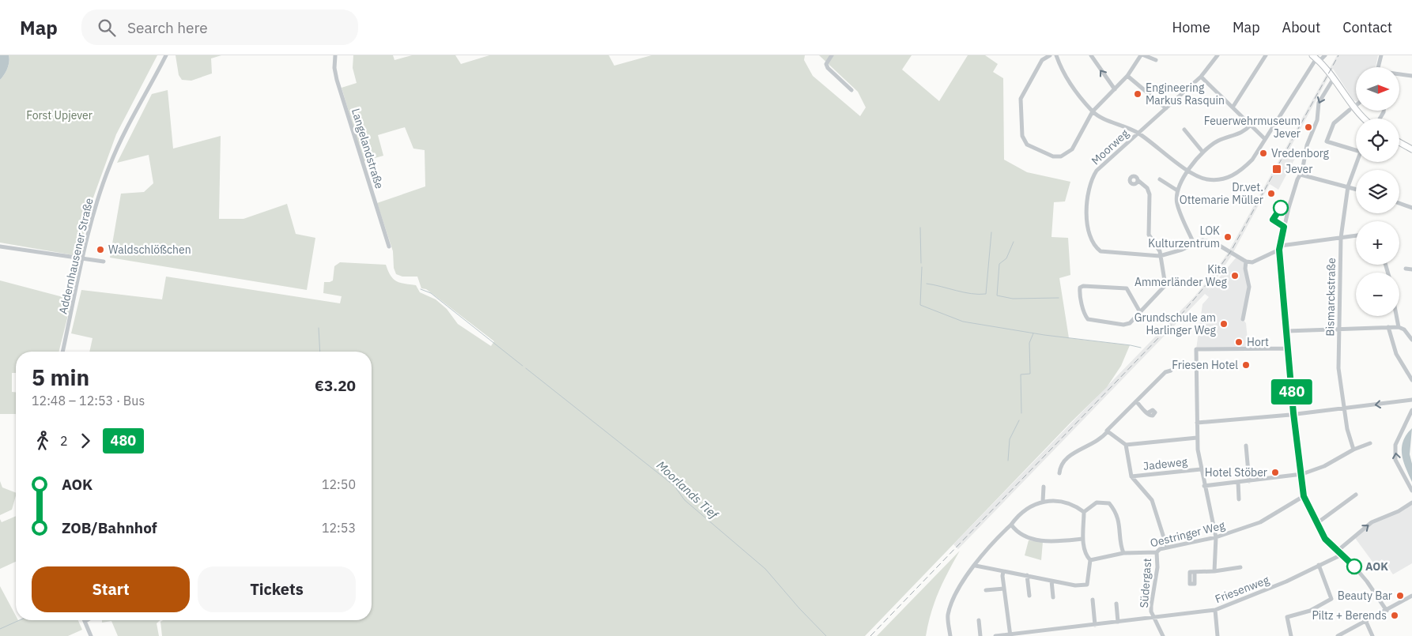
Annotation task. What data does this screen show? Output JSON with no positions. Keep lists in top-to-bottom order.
{
  "streets": {
    "street": [
      "Moorweg",
      "Langelandstraße",
      "Addernhausener Straße",
      "Bismarckstraße",
      "Jadeweg",
      "Oestringer Weg",
      "Südergast",
      "Friesenweg"
    ]
  },
  "crossings": [
    ["Oestringer Weg", "Südergast"],
    ["Südergast", "Friesenweg"]
  ],
  "water": ["Moorlands Tief"],
  "parks": ["Forst Upjever"],
  "places": {
    "other": [
      "Engineering Markus Rasquin",
      "Feuerwehrmuseum Jever",
      "Vredenborg",
      "Dr.vet. Ottemarie Müller",
      "LOK Kulturzentrum",
      "Waldschlößchen",
      "Kita Ammerländer Weg",
      "Grundschule am Harlinger Weg",
      "Hort",
      "Friesen Hotel",
      "Hotel Stöber",
      "AOK",
      "Beauty Bar",
      "Piltz + Berends"
    ],
    "transit": ["Jever"]
  },
  "lines": ["bus line 480"],
  "north": "right",
  "page": {
    "header": "Map",
    "search": "Search here",
    "nav": [
      "Home",
      "Map",
      "About",
      "Contact"
    ],
    "on_map": "480",
    "map_buttons": ["+", "−"],
    "heading": ["5 min", "12:48 – 12:53 · Bus", "€3.20"],
    "legs": ["2", "480"],
    "list": [
      {
        "name": "AOK",
        "value": "12:50"
      },
      {
        "name": "ZOB/Bahnhof",
        "value": "12:53"
      }
    ],
    "buttons": ["Start", "Tickets"]
  }
}
